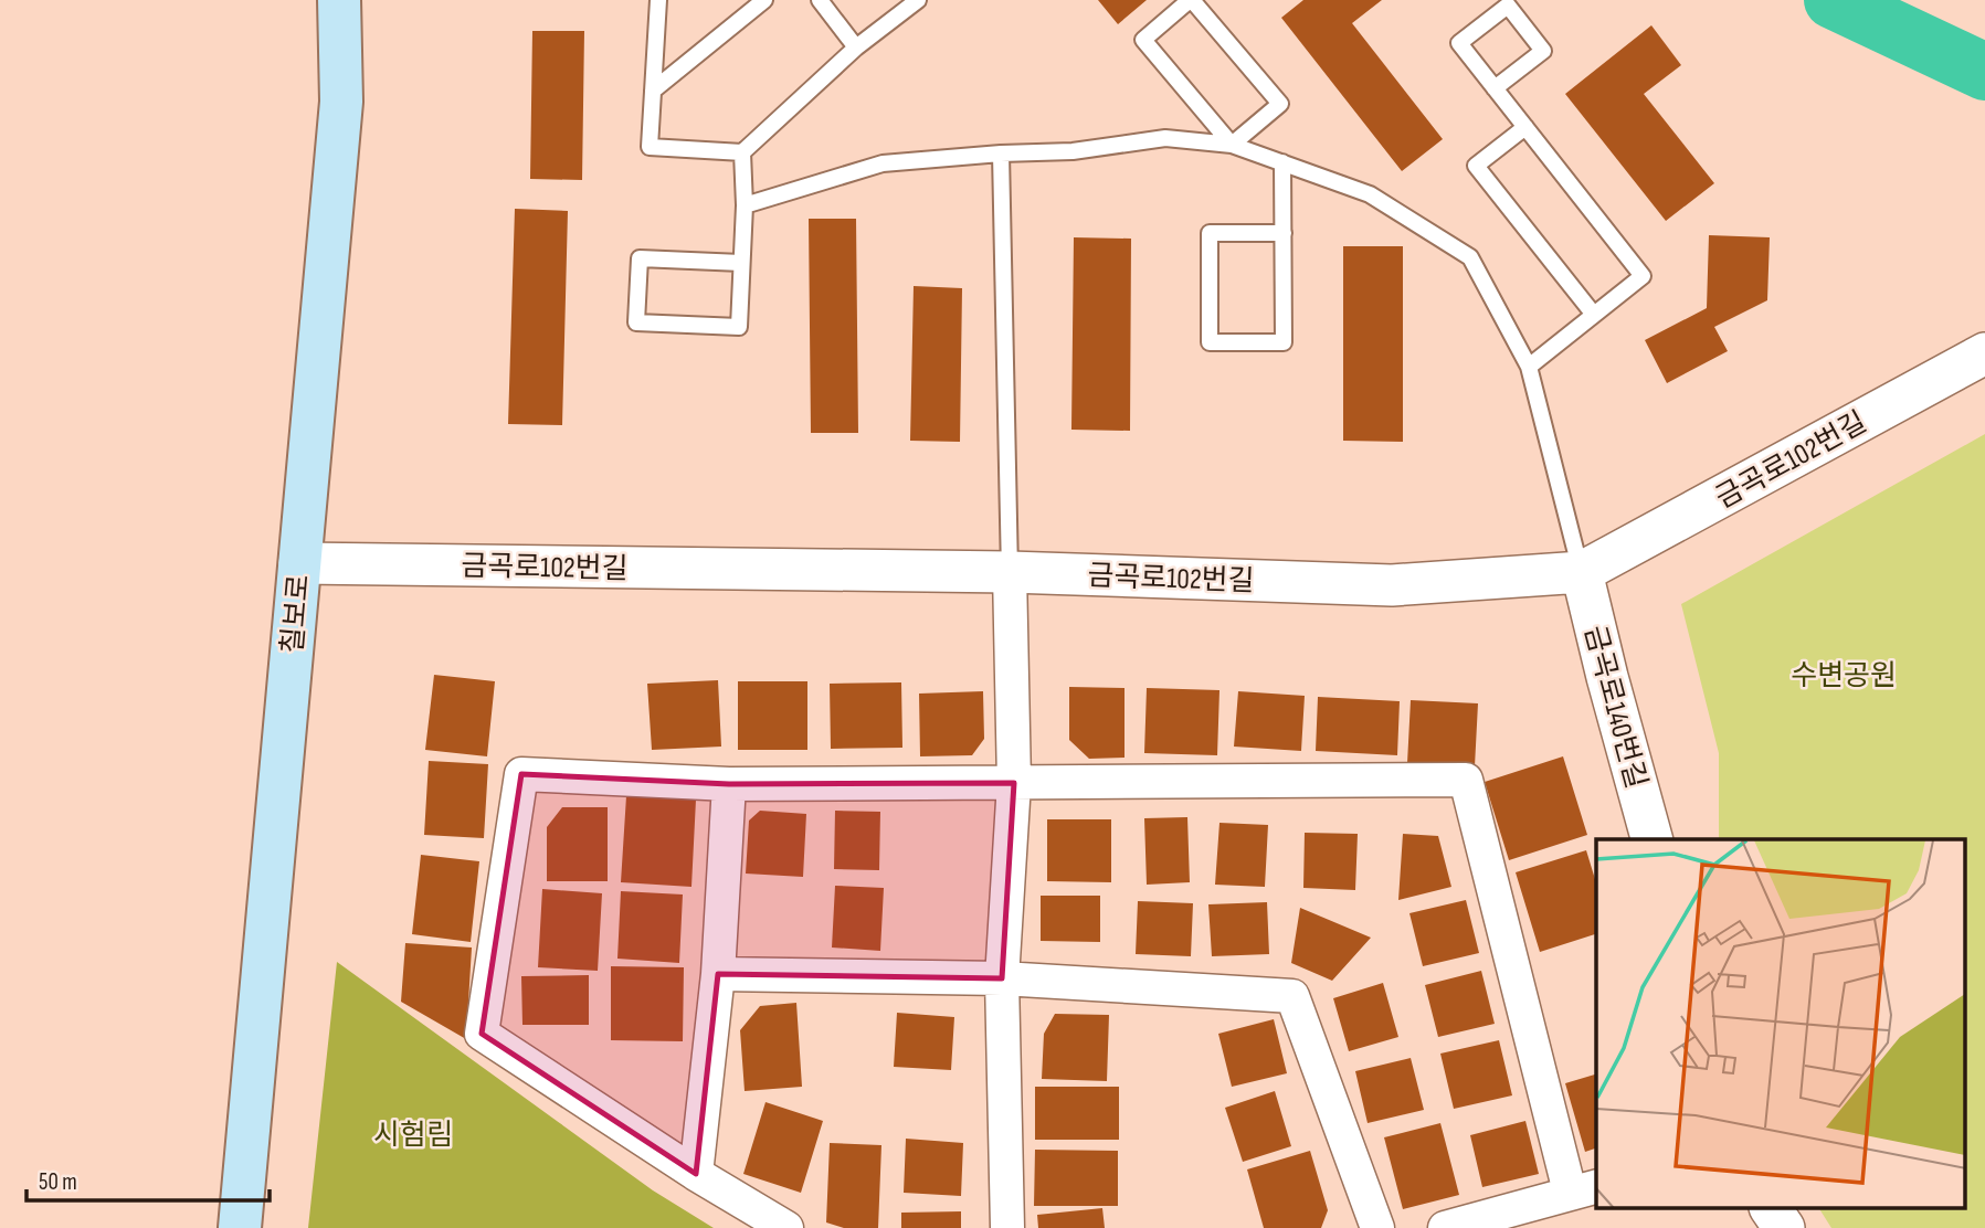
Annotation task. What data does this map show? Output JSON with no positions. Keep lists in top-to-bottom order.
{
  "streets": {
    "main road": ["칠보로"],
    "street": ["금곡로102번길", "금곡로140번길"]
  },
  "crossings": [
    ["금곡로102번길", "칠보로"],
    ["금곡로102번길", "금곡로140번길"]
  ],
  "parks": ["수변공원", "시험림"],
  "scale_bar": "50 m"
}
